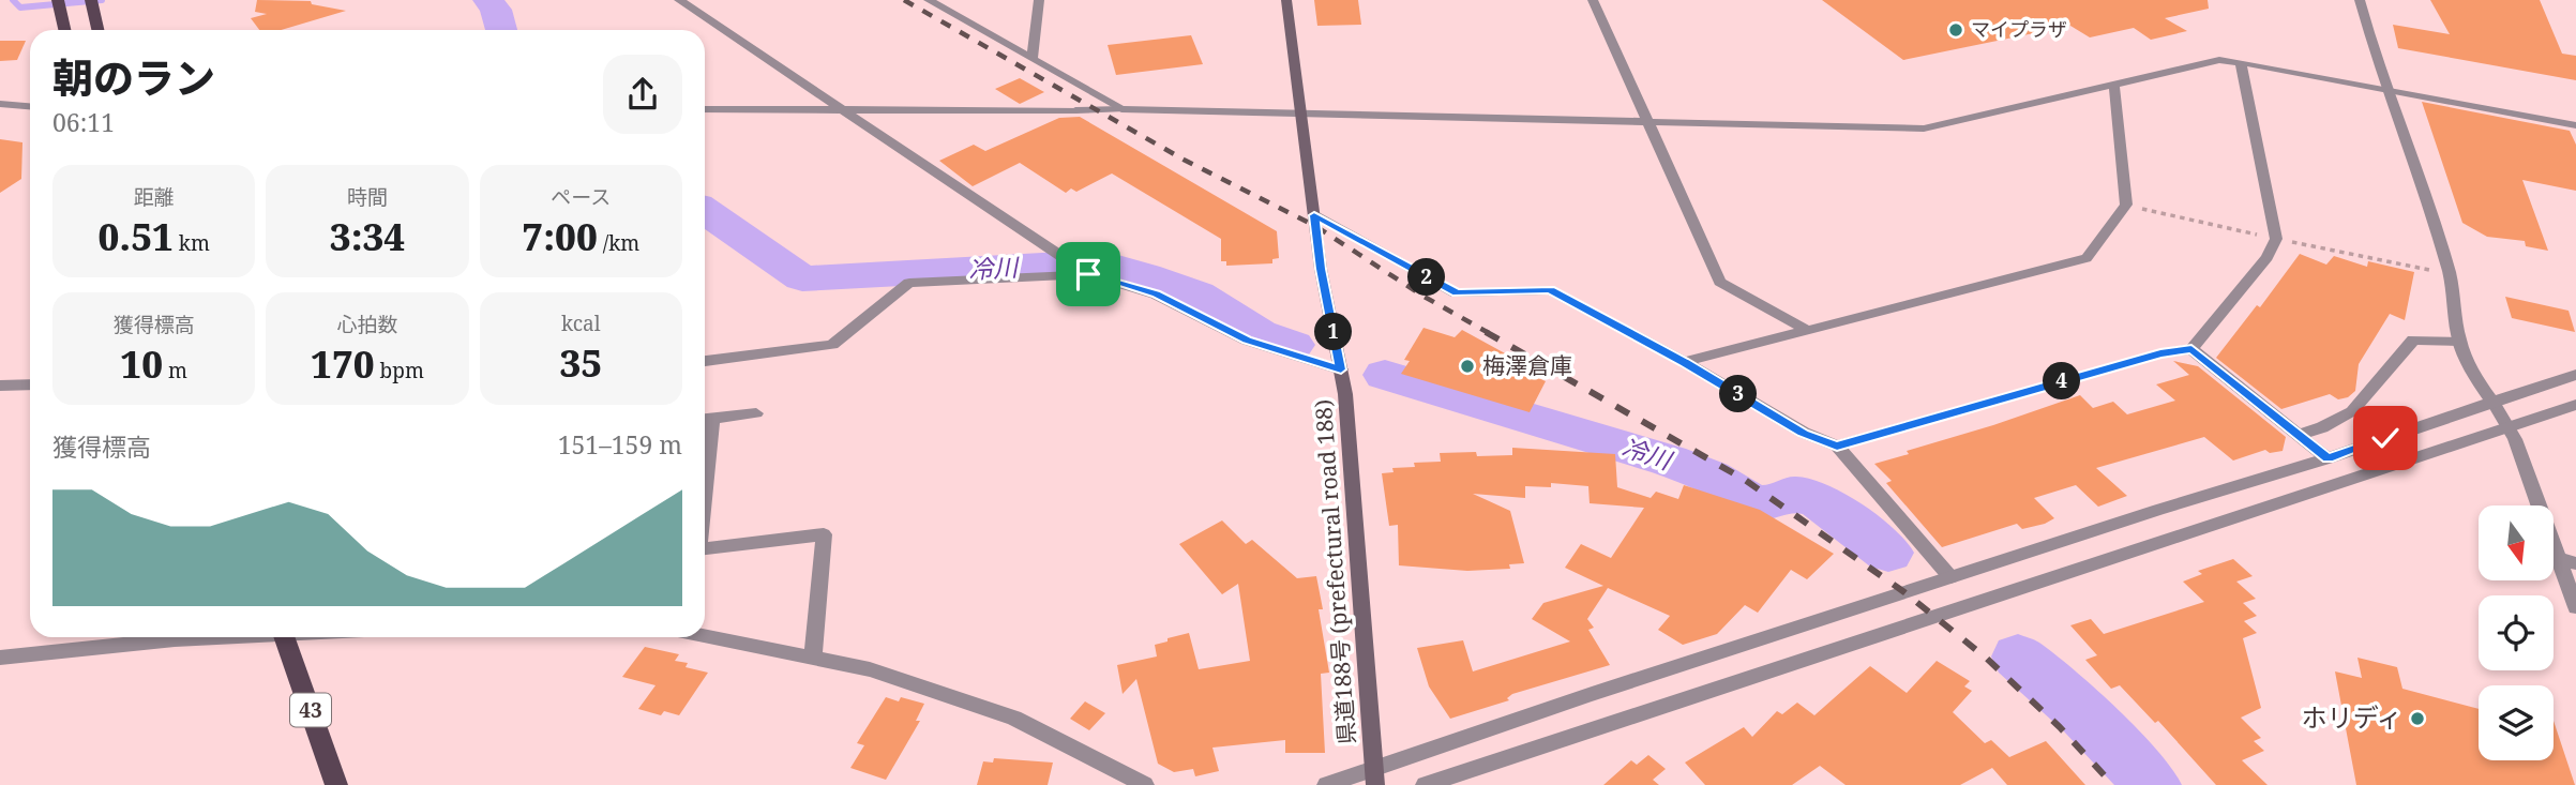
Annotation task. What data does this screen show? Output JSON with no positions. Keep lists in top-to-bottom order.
{
  "streets": {
    "main road": ["県道188号 (prefectural road 188)", "43"]
  },
  "water": ["冷川"],
  "places": ["マイプラザ", "梅澤倉庫", "ホリディ"],
  "north": "bottom",
  "page": {
    "heading": ["朝のラン", "06:11"],
    "stats": [
      ["距離", "0.51 km"],
      ["時間", "3:34"],
      ["ペース", "7:00 /km"],
      ["獲得標高", "10 m"],
      ["心拍数", "170 bpm"],
      ["kcal", "35"]
    ],
    "pins": [
      "2",
      "1",
      "4",
      "3"
    ],
    "chart": ["獲得標高", "151–159 m"]
  }
}
